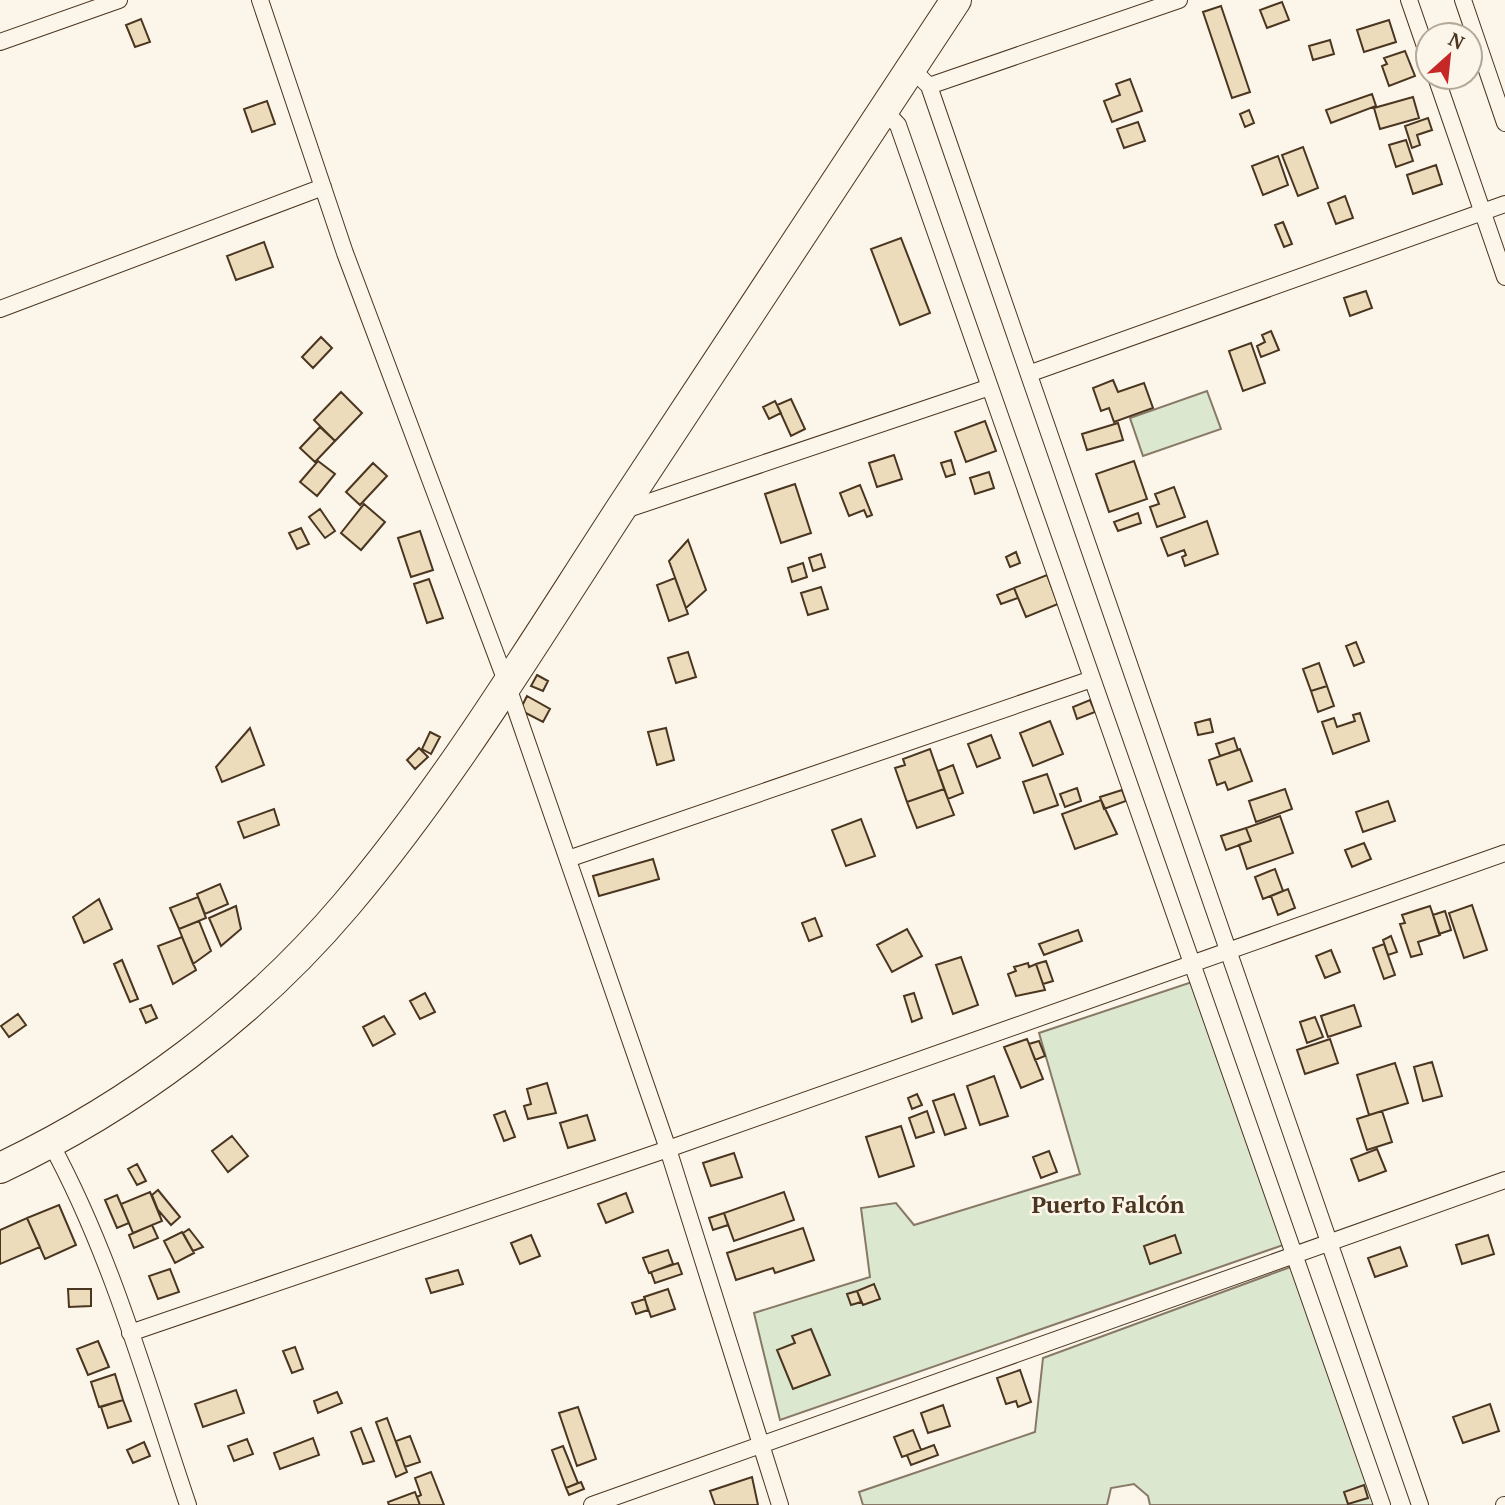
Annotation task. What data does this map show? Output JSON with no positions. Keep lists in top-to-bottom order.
{
  "districts": ["Puerto Falcón"],
  "north": "top right"
}
